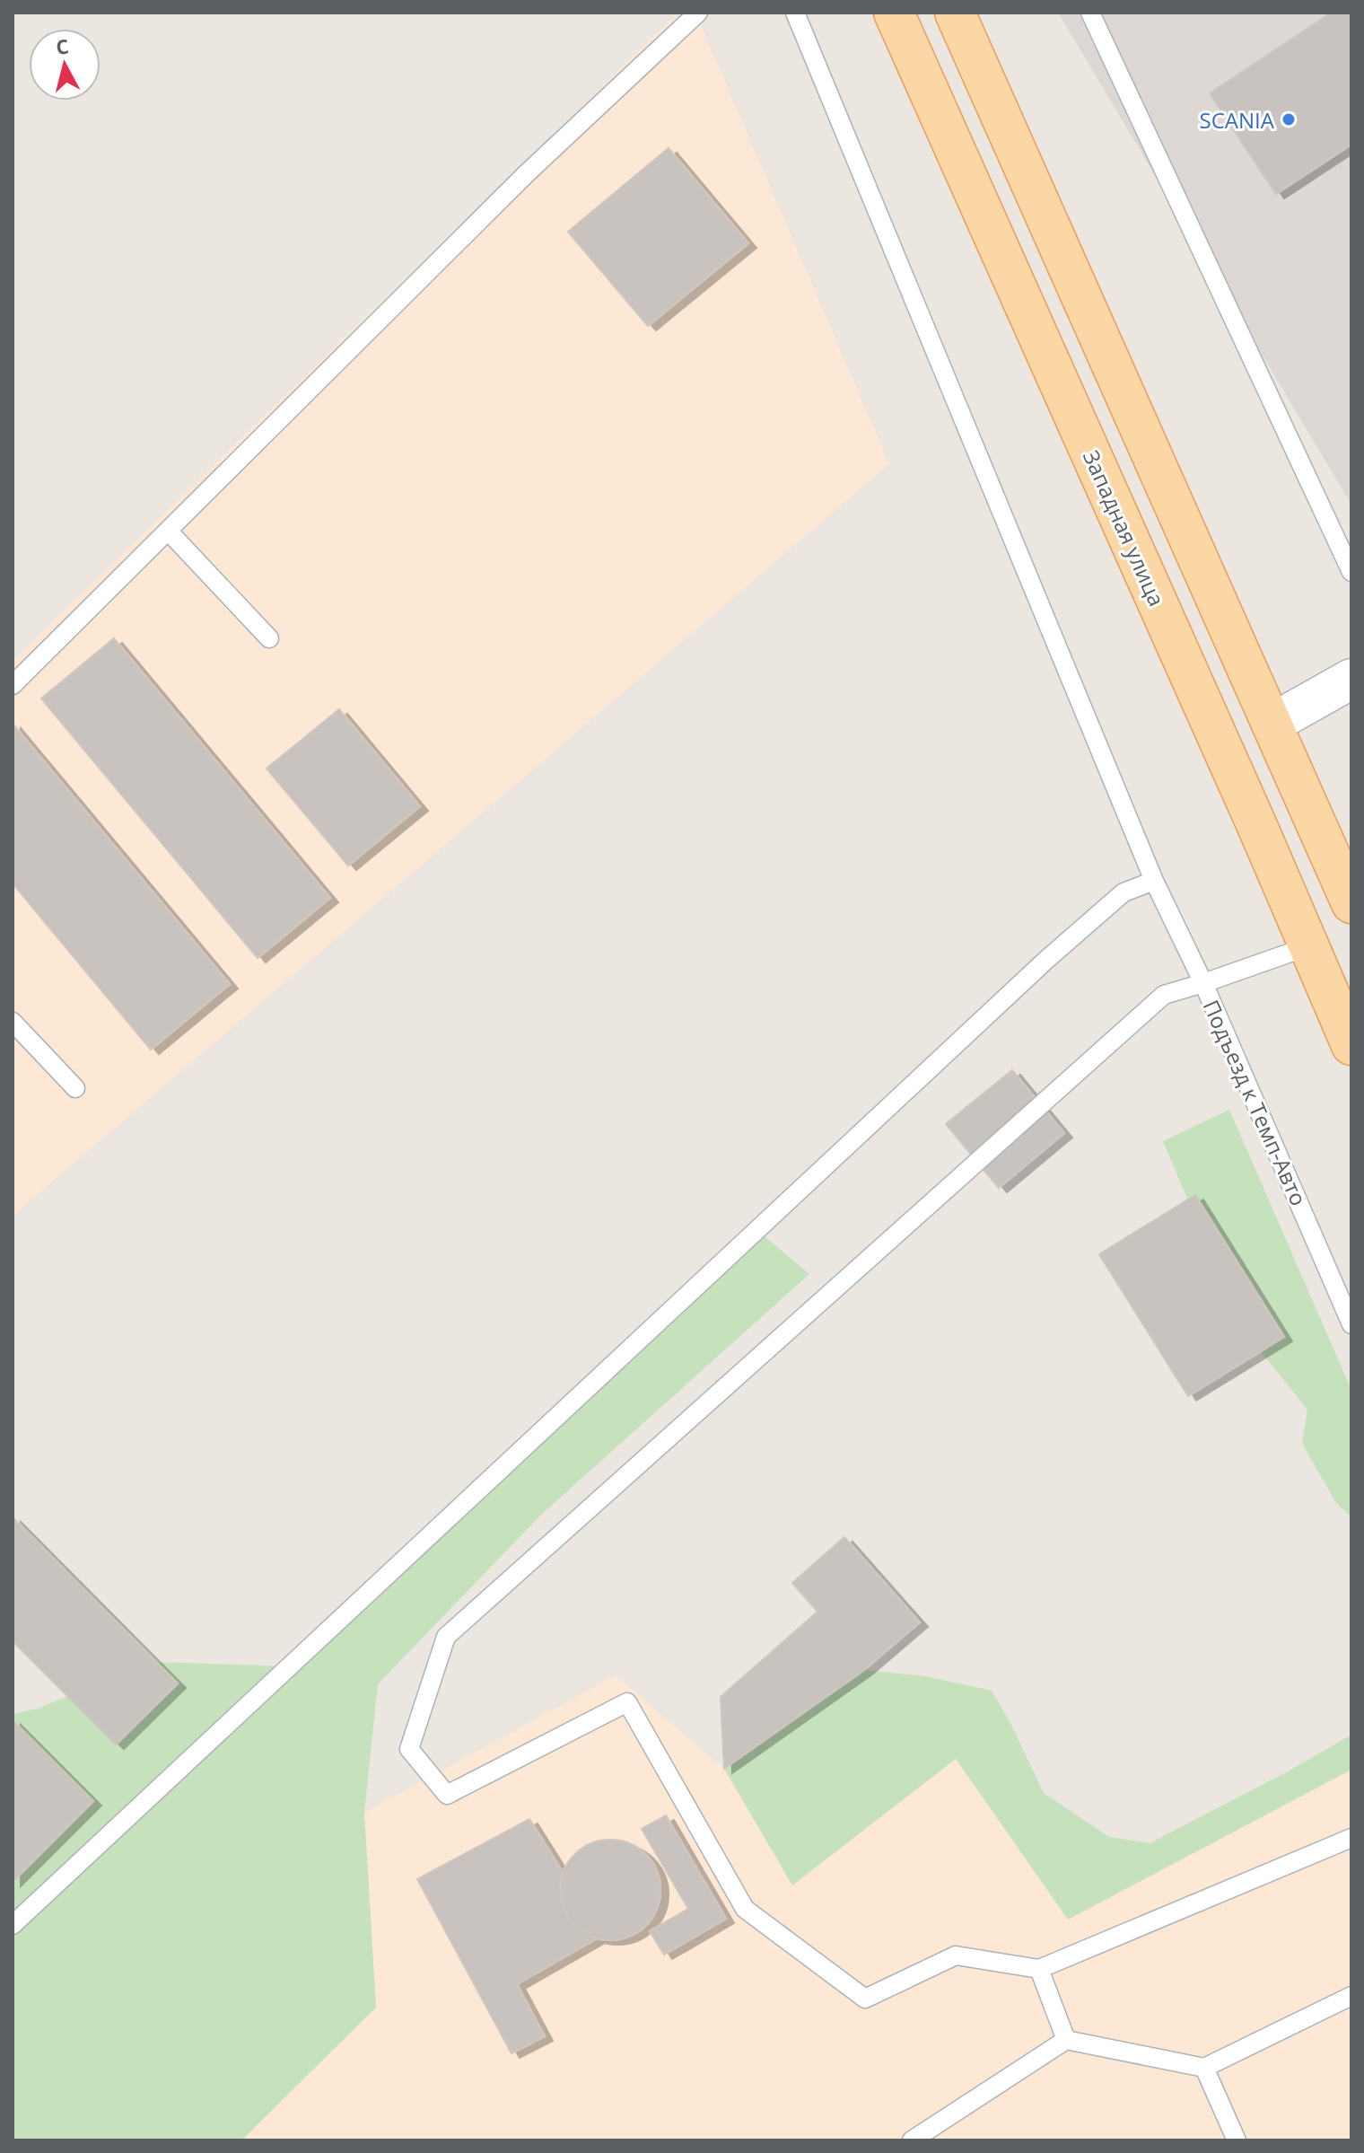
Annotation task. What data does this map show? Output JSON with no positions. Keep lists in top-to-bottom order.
{
  "streets": {
    "main road": ["Западная улица"],
    "lane": ["Подъезд к Темп-Авто"]
  },
  "crossings": [
    ["Западная улица", "Подъезд к Темп-Авто"]
  ],
  "places": ["SCANIA"],
  "north": "top"
}
